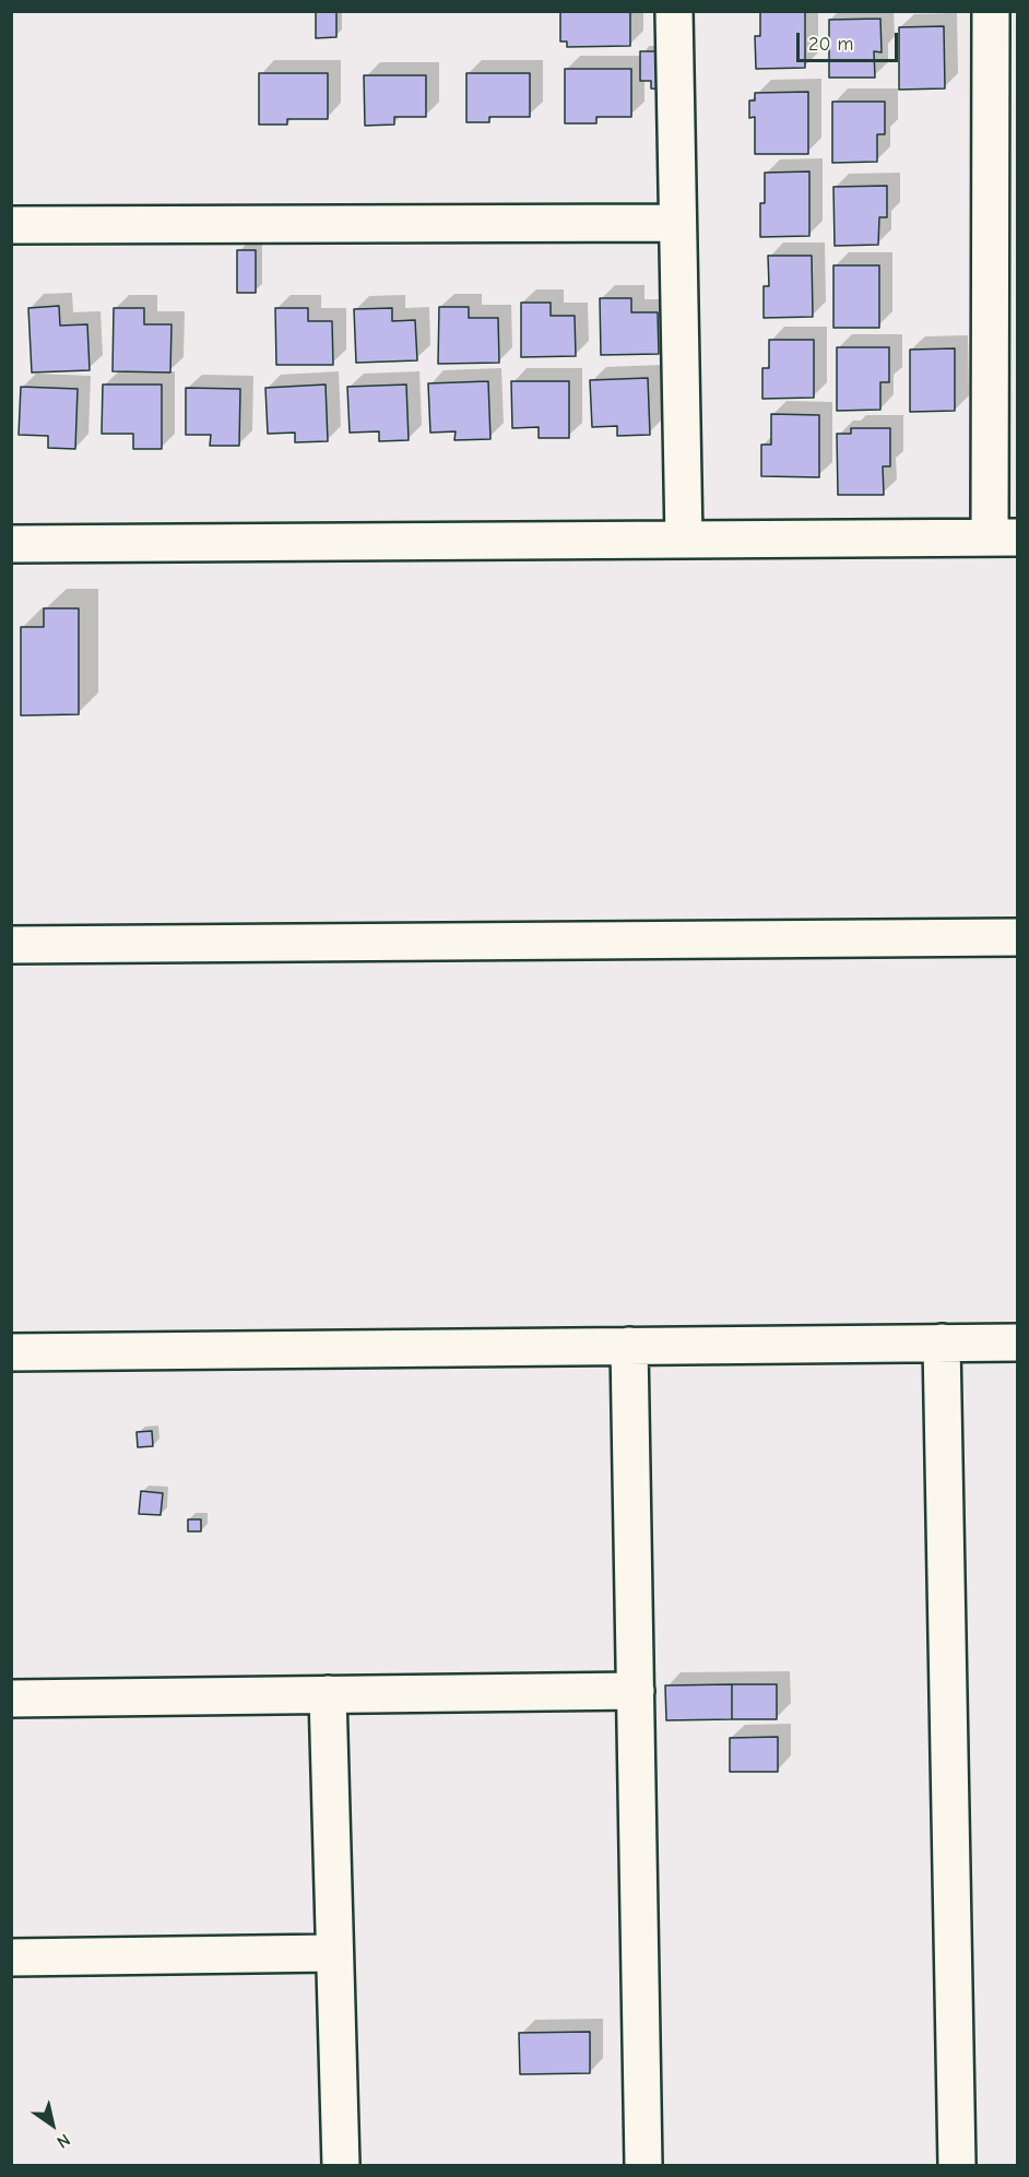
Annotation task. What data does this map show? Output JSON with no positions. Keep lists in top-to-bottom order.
{
  "scale_bar": "20 m",
  "north": "bottom right"
}
